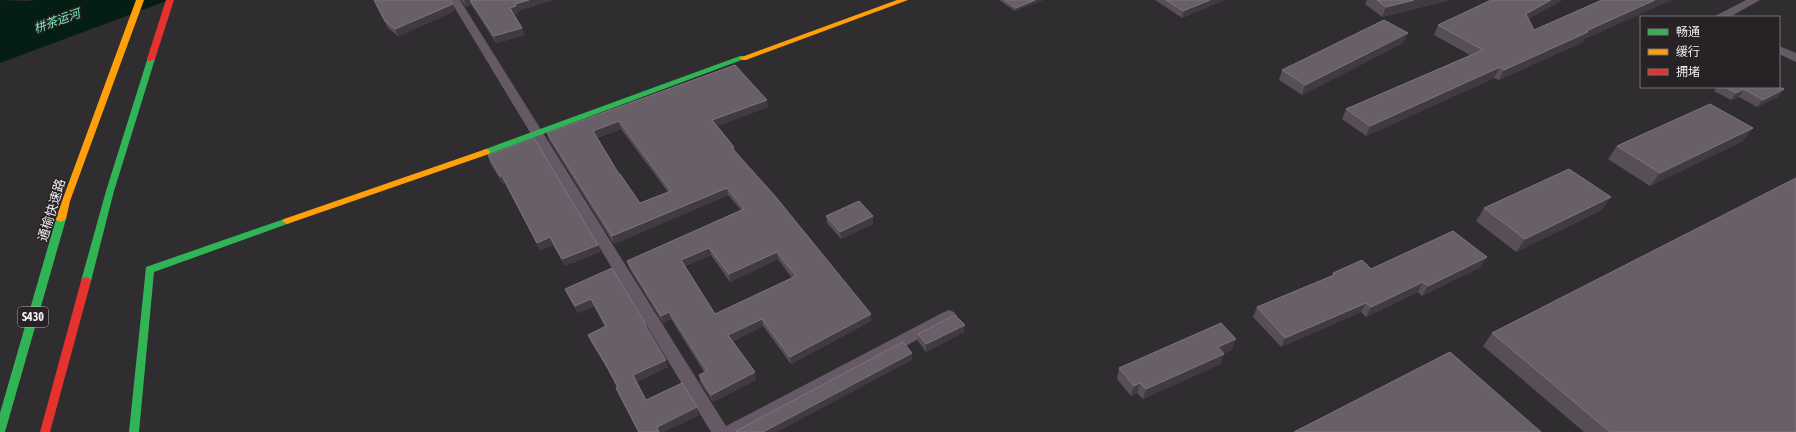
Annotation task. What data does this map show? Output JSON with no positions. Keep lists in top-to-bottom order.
{
  "streets": {
    "main road": ["通榆快速路", "S430"]
  },
  "water": ["栟茶运河"],
  "legend": ["畅通", "缓行", "拥堵"]
}
